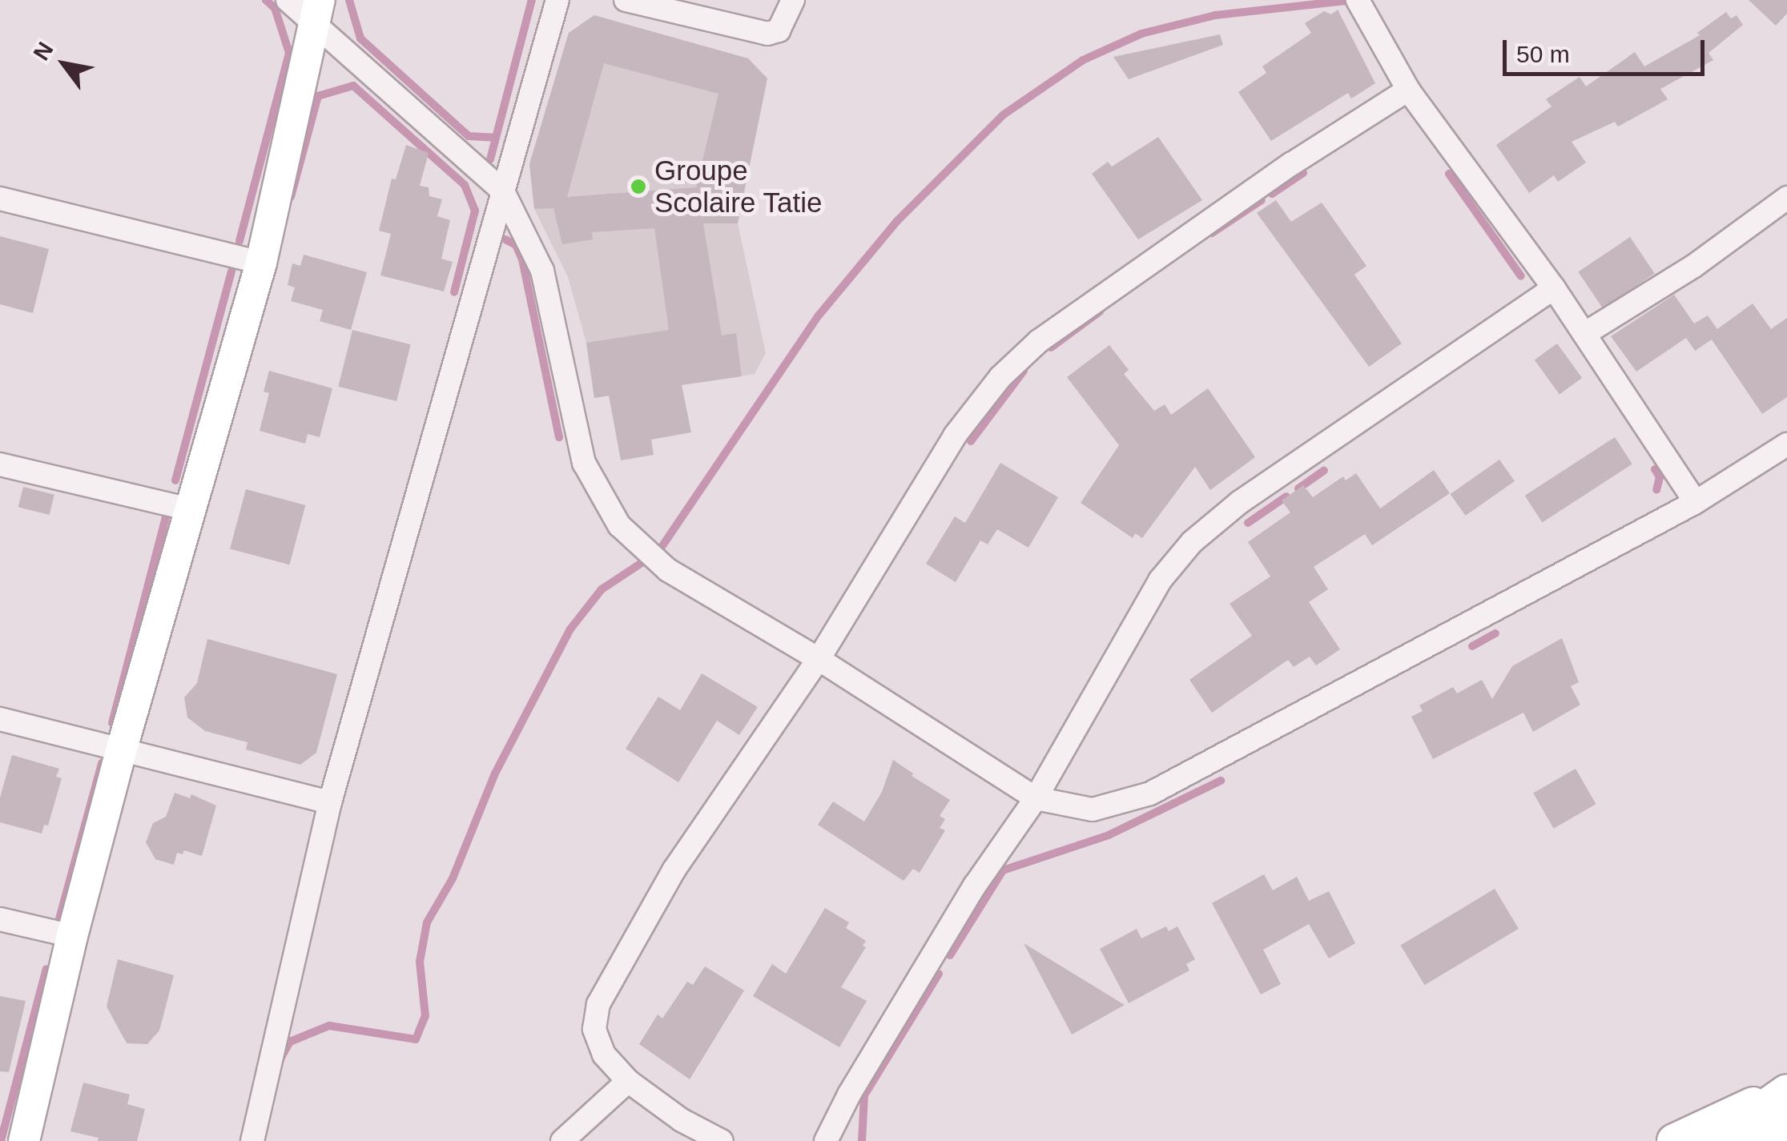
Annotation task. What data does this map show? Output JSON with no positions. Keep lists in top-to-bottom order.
{
  "places": ["Groupe Scolaire Tatie"],
  "scale_bar": "50 m",
  "north": "top left"
}
